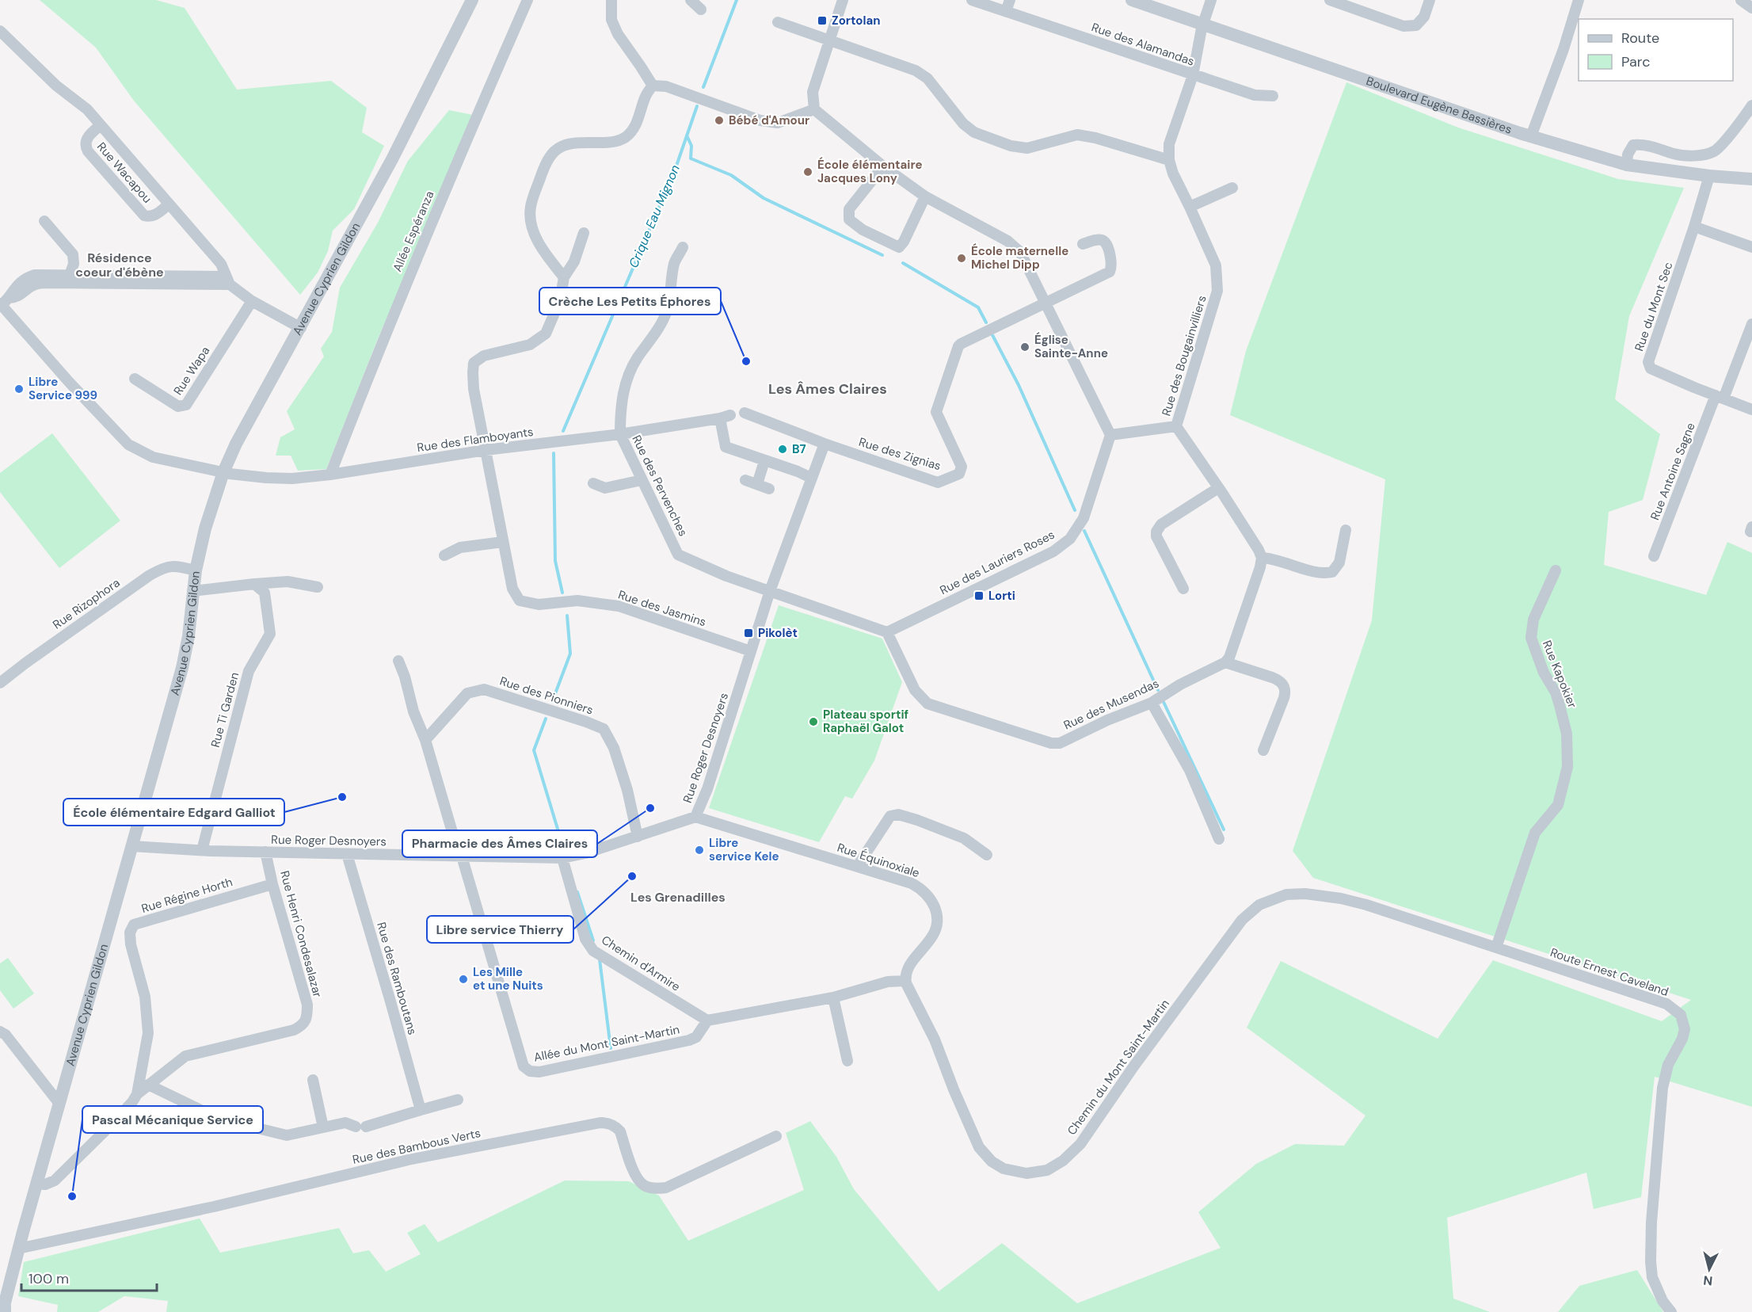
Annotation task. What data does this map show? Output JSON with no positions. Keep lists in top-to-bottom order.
{
  "streets": {
    "street": [
      "Rue des Alamandas",
      "Boulevard Eugène Bassières",
      "Rue Wacapou",
      "Allée Espéranza",
      "Avenue Cyprien Gildon",
      "Rue du Mont Sec",
      "Rue des Bougainvilliers",
      "Rue Wapa",
      "Rue des Flamboyants",
      "Rue des Zignias",
      "Rue Antoine Sagne",
      "Rue des Pervenches",
      "Rue des Lauriers Roses",
      "Rue Rizophora",
      "Rue des Jasmins",
      "Rue Kapokier",
      "Rue des Pionniers",
      "Rue des Musendas",
      "Rue Ti Garden",
      "Rue Roger Desnoyers",
      "Rue Équinoxiale",
      "Rue Régine Horth",
      "Rue Henri Condesalazar",
      "Chemin d'Armire",
      "Route Ernest Caveland",
      "Rue des Ramboutans",
      "Allée du Mont Saint-Martin",
      "Chemin du Mont Saint-Martin",
      "Rue des Bambous Verts"
    ]
  },
  "crossings": [
    ["Rue des Alamandas", "Rue des Bougainvilliers"],
    ["Boulevard Eugène Bassières", "Rue du Mont Sec"],
    ["Boulevard Eugène Bassières", "Rue des Bougainvilliers"],
    ["Rue Wacapou", "Avenue Cyprien Gildon"],
    ["Rue Wacapou", "Rue Wapa"],
    ["Allée Espéranza", "Rue des Flamboyants"],
    ["Avenue Cyprien Gildon", "Rue des Flamboyants"],
    ["Avenue Cyprien Gildon", "Rue Rizophora"],
    ["Avenue Cyprien Gildon", "Rue Roger Desnoyers"],
    ["Avenue Cyprien Gildon", "Rue Régine Horth"],
    ["Avenue Cyprien Gildon", "Rue des Bambous Verts"],
    ["Rue du Mont Sec", "Rue Antoine Sagne"],
    ["Rue des Flamboyants", "Rue des Pervenches"],
    ["Rue des Flamboyants", "Rue des Jasmins"],
    ["Rue des Zignias", "Rue Roger Desnoyers"],
    ["Rue des Pervenches", "Rue des Lauriers Roses"],
    ["Rue des Pervenches", "Rue des Musendas"],
    ["Rue des Pervenches", "Rue Roger Desnoyers"],
    ["Rue des Lauriers Roses", "Rue des Musendas"],
    ["Rue des Jasmins", "Rue Roger Desnoyers"],
    ["Rue Kapokier", "Route Ernest Caveland"],
    ["Rue des Pionniers", "Rue Roger Desnoyers"],
    ["Rue Ti Garden", "Rue Roger Desnoyers"],
    ["Rue Roger Desnoyers", "Rue Équinoxiale"],
    ["Rue Roger Desnoyers", "Rue Henri Condesalazar"],
    ["Rue Roger Desnoyers", "Chemin d'Armire"],
    ["Rue Roger Desnoyers", "Rue des Ramboutans"],
    ["Rue Roger Desnoyers", "Allée du Mont Saint-Martin"],
    ["Rue Équinoxiale", "Chemin du Mont Saint-Martin"],
    ["Rue Régine Horth", "Rue Henri Condesalazar"],
    ["Chemin d'Armire", "Allée du Mont Saint-Martin"],
    ["Route Ernest Caveland", "Chemin du Mont Saint-Martin"]
  ],
  "districts": ["Résidence coeur d'ébène", "Les Âmes Claires", "Les Grenadilles"],
  "water": ["Crique Eau Mignon"],
  "places": {
    "transit": ["Zortolan", "Lorti", "Pikolèt"],
    "other": [
      "Bébé d'Amour",
      "École élémentaire Jacques Lony",
      "École maternelle Michel Dipp",
      "Église Sainte-Anne",
      "Crèche Les Petits Éphores",
      "Libre Service 999",
      "B7",
      "Plateau sportif Raphaël Galot",
      "École élémentaire Edgard Galliot",
      "Pharmacie des Âmes Claires",
      "Libre service Kele",
      "Libre service Thierry",
      "Les Mille et une Nuits",
      "Pascal Mécanique Service"
    ]
  },
  "legend": ["Route", "Parc"],
  "scale_bar": "100 m",
  "north": "bottom"
}
